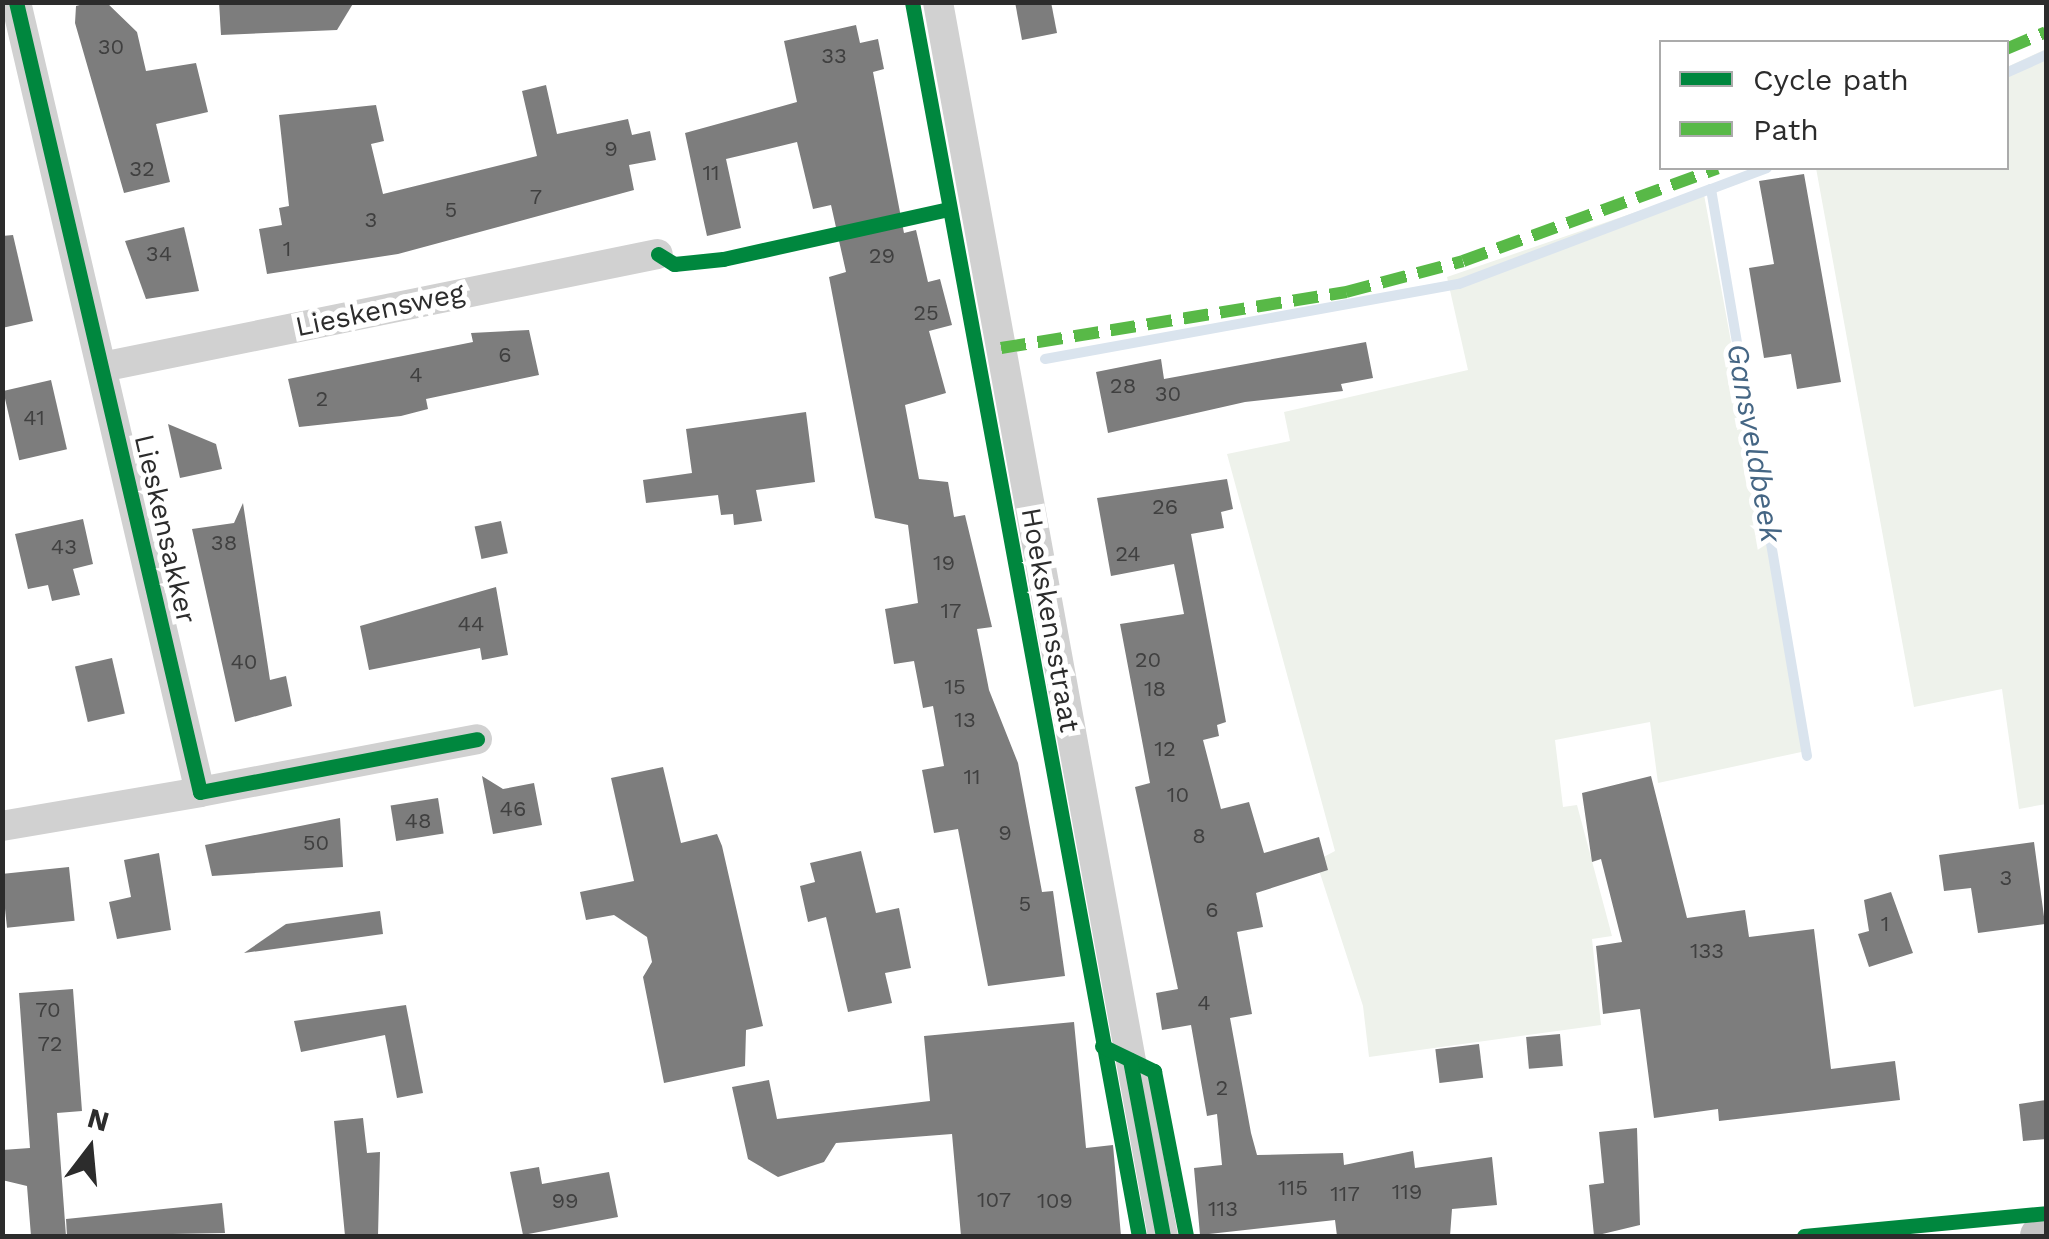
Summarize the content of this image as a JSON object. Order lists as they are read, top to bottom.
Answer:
{
  "streets": {
    "street": ["Lieskensweg", "Lieskensakker", "Hoekskensstraat"]
  },
  "crossings": [
    ["Lieskensweg", "Lieskensakker"]
  ],
  "water": ["Gansveldbeek"],
  "house_numbers": [
    "30",
    "33",
    "9",
    "32",
    "11",
    "7",
    "5",
    "3",
    "1",
    "34",
    "29",
    "25",
    "6",
    "4",
    "28",
    "30",
    "2",
    "41",
    "26",
    "38",
    "43",
    "24",
    "19",
    "17",
    "44",
    "20",
    "40",
    "15",
    "18",
    "13",
    "12",
    "11",
    "10",
    "46",
    "48",
    "9",
    "8",
    "50",
    "3",
    "5",
    "6",
    "1",
    "133",
    "4",
    "70",
    "72",
    "2",
    "115",
    "119",
    "117",
    "107",
    "99",
    "109",
    "113"
  ],
  "legend": ["Cycle path", "Path"],
  "north": "top"
}
